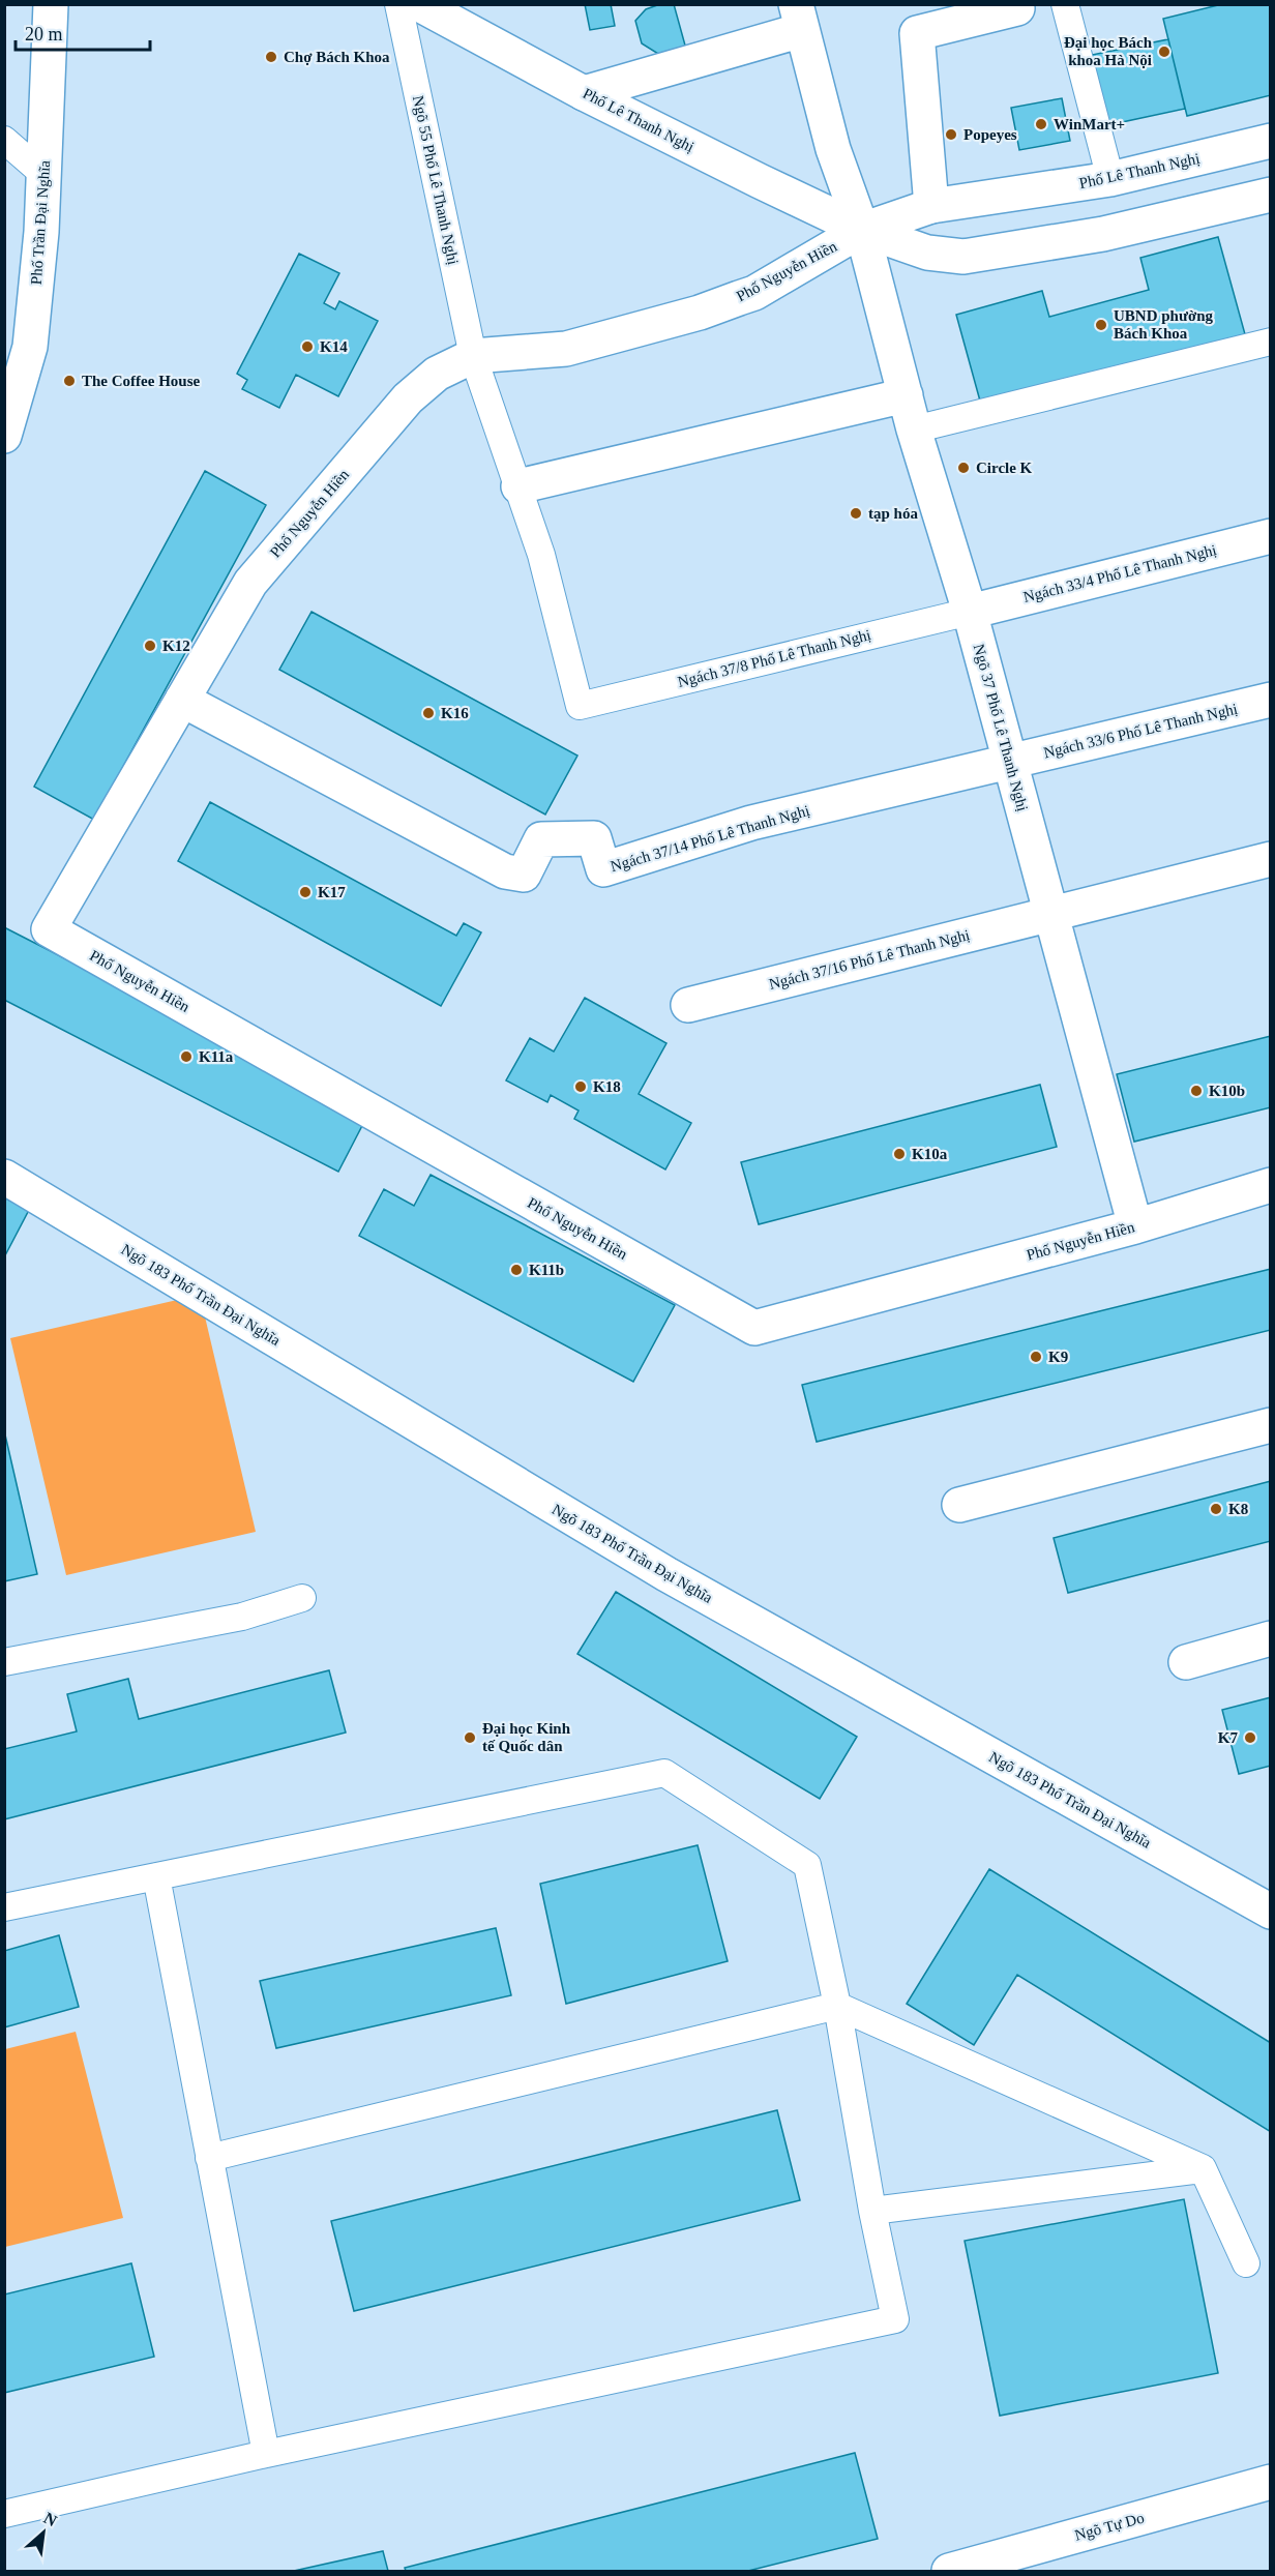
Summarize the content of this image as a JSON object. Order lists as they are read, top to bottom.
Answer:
{
  "streets": {
    "street": [
      "Phố Lê Thanh Nghị",
      "Phố Trần Đại Nghĩa",
      "Phố Nguyễn Hiền",
      "Ngách 33/4 Phố Lê Thanh Nghị",
      "Ngõ 37 Phố Lê Thanh Nghị",
      "Ngách 33/6 Phố Lê Thanh Nghị",
      "Ngách 37/14 Phố Lê Thanh Nghị",
      "Ngách 37/16 Phố Lê Thanh Nghị",
      "Ngõ 183 Phố Trần Đại Nghĩa",
      "Ngõ Tự Do"
    ],
    "lane": ["Ngõ 55 Phố Lê Thanh Nghị", "Ngách 37/8 Phố Lê Thanh Nghị"]
  },
  "crossings": [
    ["Phố Lê Thanh Nghị", "Phố Nguyễn Hiền"],
    ["Phố Lê Thanh Nghị", "Ngõ 37 Phố Lê Thanh Nghị"],
    ["Ngõ 55 Phố Lê Thanh Nghị", "Phố Nguyễn Hiền"],
    ["Ngõ 55 Phố Lê Thanh Nghị", "Ngách 37/8 Phố Lê Thanh Nghị"],
    ["Phố Nguyễn Hiền", "Ngõ 37 Phố Lê Thanh Nghị"],
    ["Phố Nguyễn Hiền", "Ngách 37/14 Phố Lê Thanh Nghị"],
    ["Ngách 33/4 Phố Lê Thanh Nghị", "Ngách 37/8 Phố Lê Thanh Nghị"],
    ["Ngách 33/4 Phố Lê Thanh Nghị", "Ngõ 37 Phố Lê Thanh Nghị"],
    ["Ngách 37/8 Phố Lê Thanh Nghị", "Ngõ 37 Phố Lê Thanh Nghị"],
    ["Ngõ 37 Phố Lê Thanh Nghị", "Ngách 33/6 Phố Lê Thanh Nghị"],
    ["Ngõ 37 Phố Lê Thanh Nghị", "Ngách 37/14 Phố Lê Thanh Nghị"],
    ["Ngõ 37 Phố Lê Thanh Nghị", "Ngách 37/16 Phố Lê Thanh Nghị"],
    ["Ngách 33/6 Phố Lê Thanh Nghị", "Ngách 37/14 Phố Lê Thanh Nghị"]
  ],
  "places": [
    "Đại học Bách khoa Hà Nội",
    "Chợ Bách Khoa",
    "WinMart+",
    "Popeyes",
    "UBND phường Bách Khoa",
    "K14",
    "The Coffee House",
    "Circle K",
    "tạp hóa",
    "K12",
    "K16",
    "K17",
    "K11a",
    "K18",
    "K10b",
    "K10a",
    "K11b",
    "K9",
    "K8",
    "Đại học Kinh tế Quốc dân",
    "K7"
  ],
  "scale_bar": "20 m",
  "north": "top right"
}
